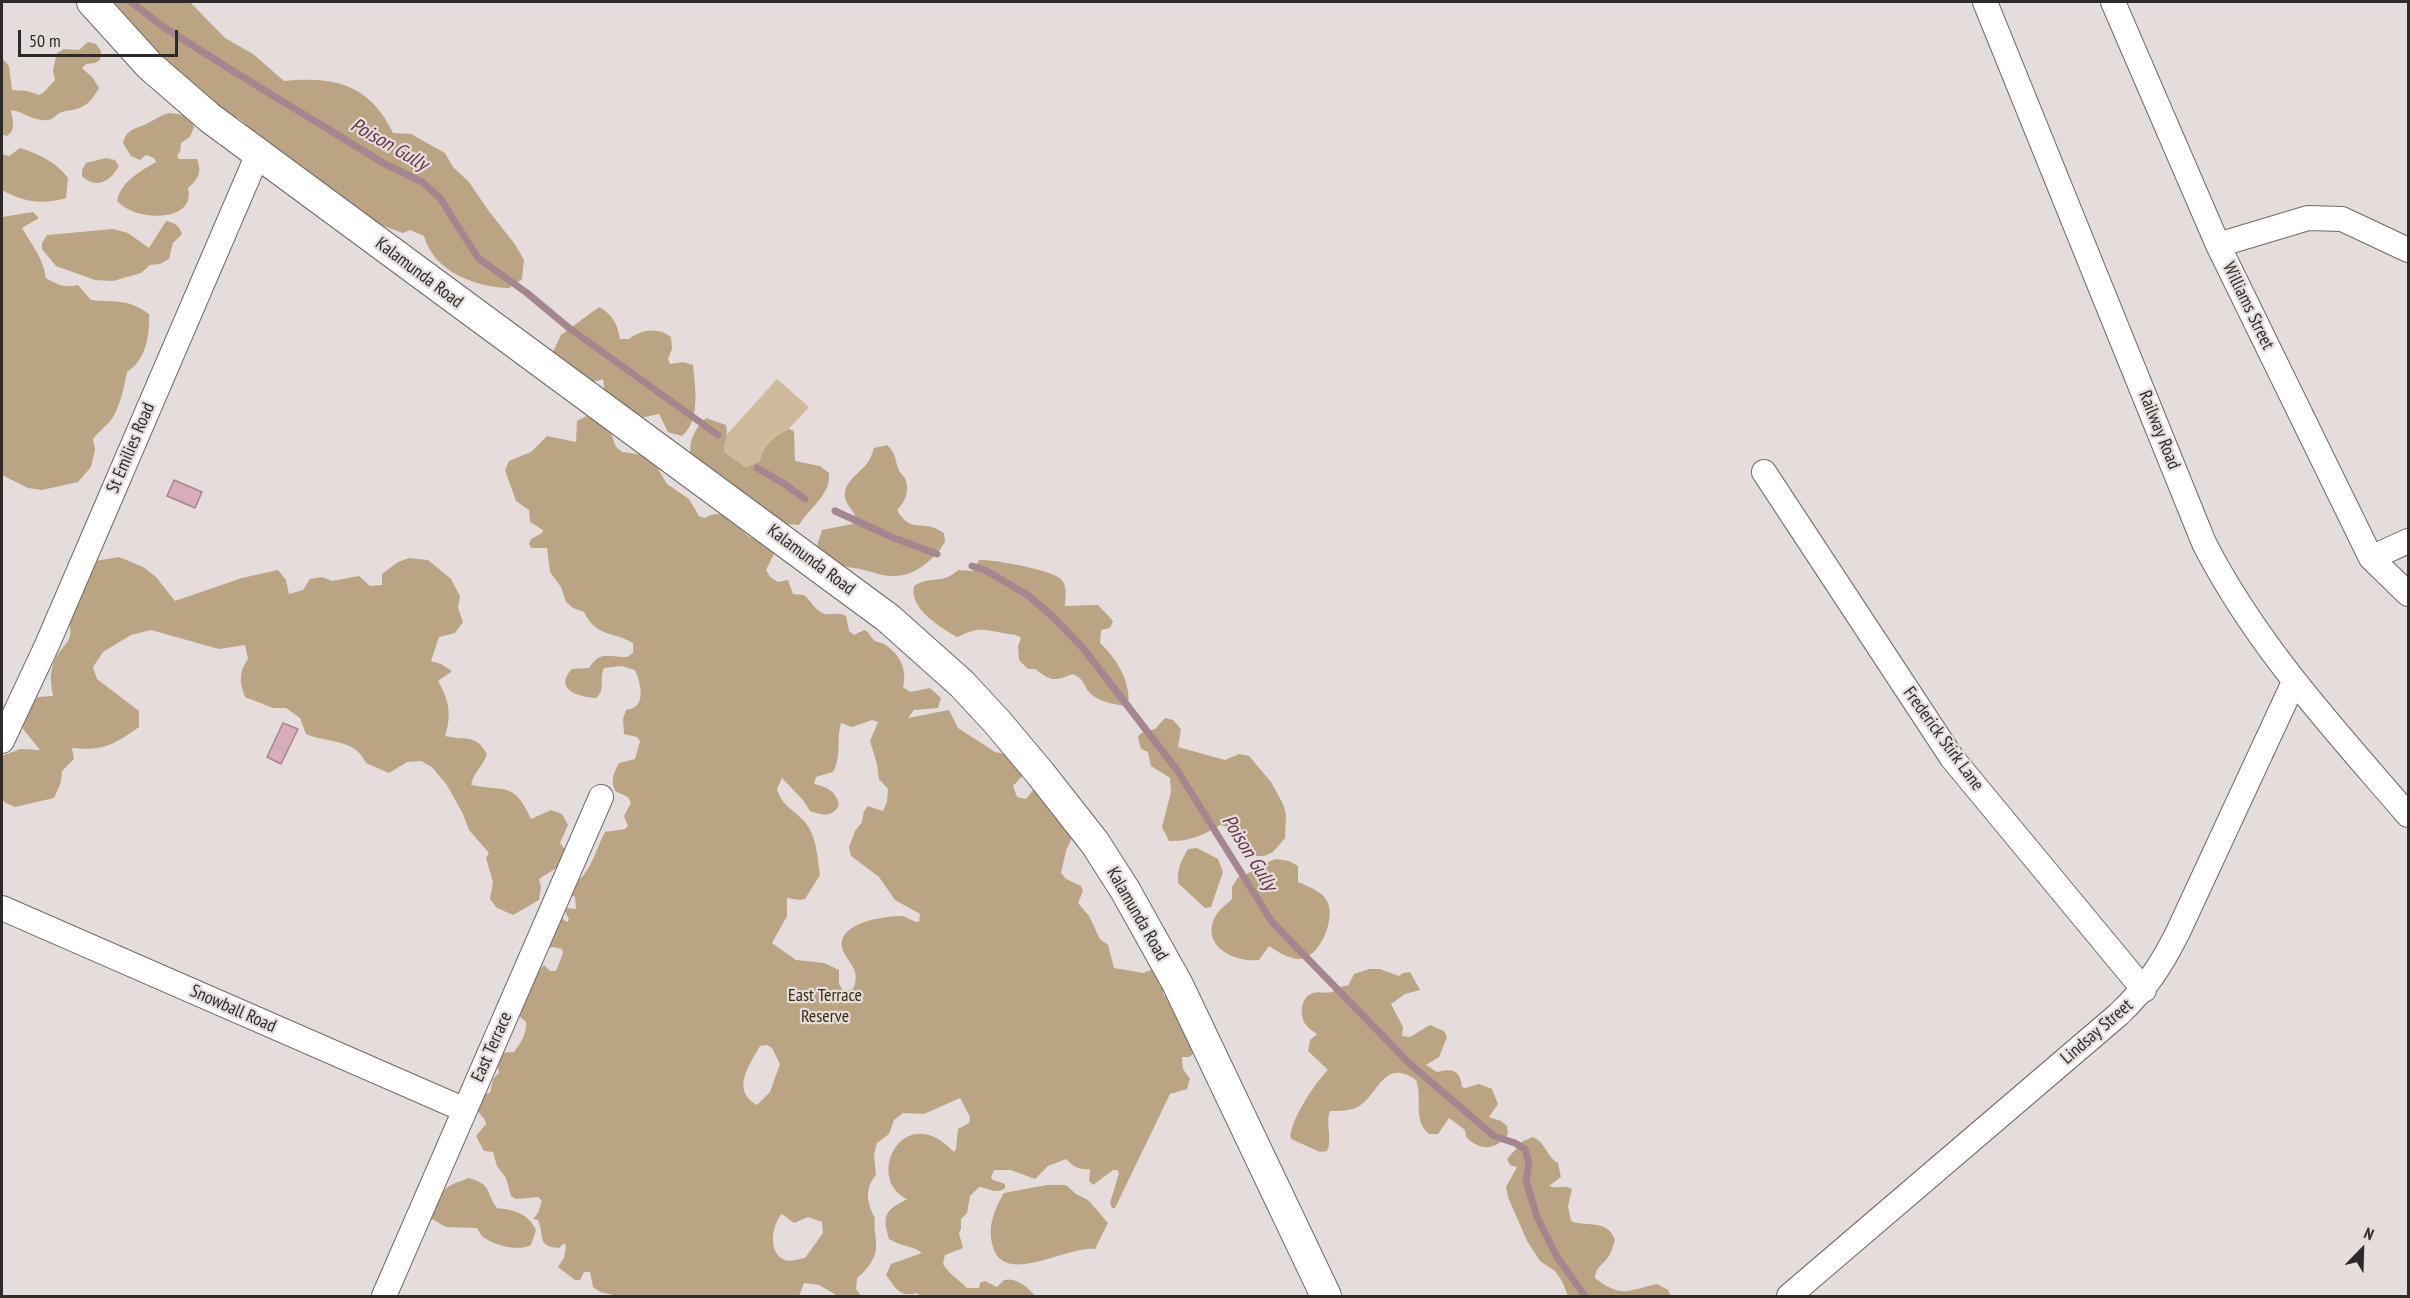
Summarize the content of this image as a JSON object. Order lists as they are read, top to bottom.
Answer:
{
  "streets": {
    "main road": ["Kalamunda Road"],
    "street": [
      "Williams Street",
      "Railway Road",
      "St Emilies Road",
      "Frederick Stirk Lane",
      "Snowball Road",
      "Lindsay Street",
      "East Terrace"
    ]
  },
  "crossings": [
    ["Kalamunda Road", "St Emilies Road"],
    ["Railway Road", "Lindsay Street"],
    ["Frederick Stirk Lane", "Lindsay Street"],
    ["Snowball Road", "East Terrace"]
  ],
  "water": ["Poison Gully"],
  "parks": ["East Terrace Reserve"],
  "scale_bar": "50 m",
  "north": "top right"
}
